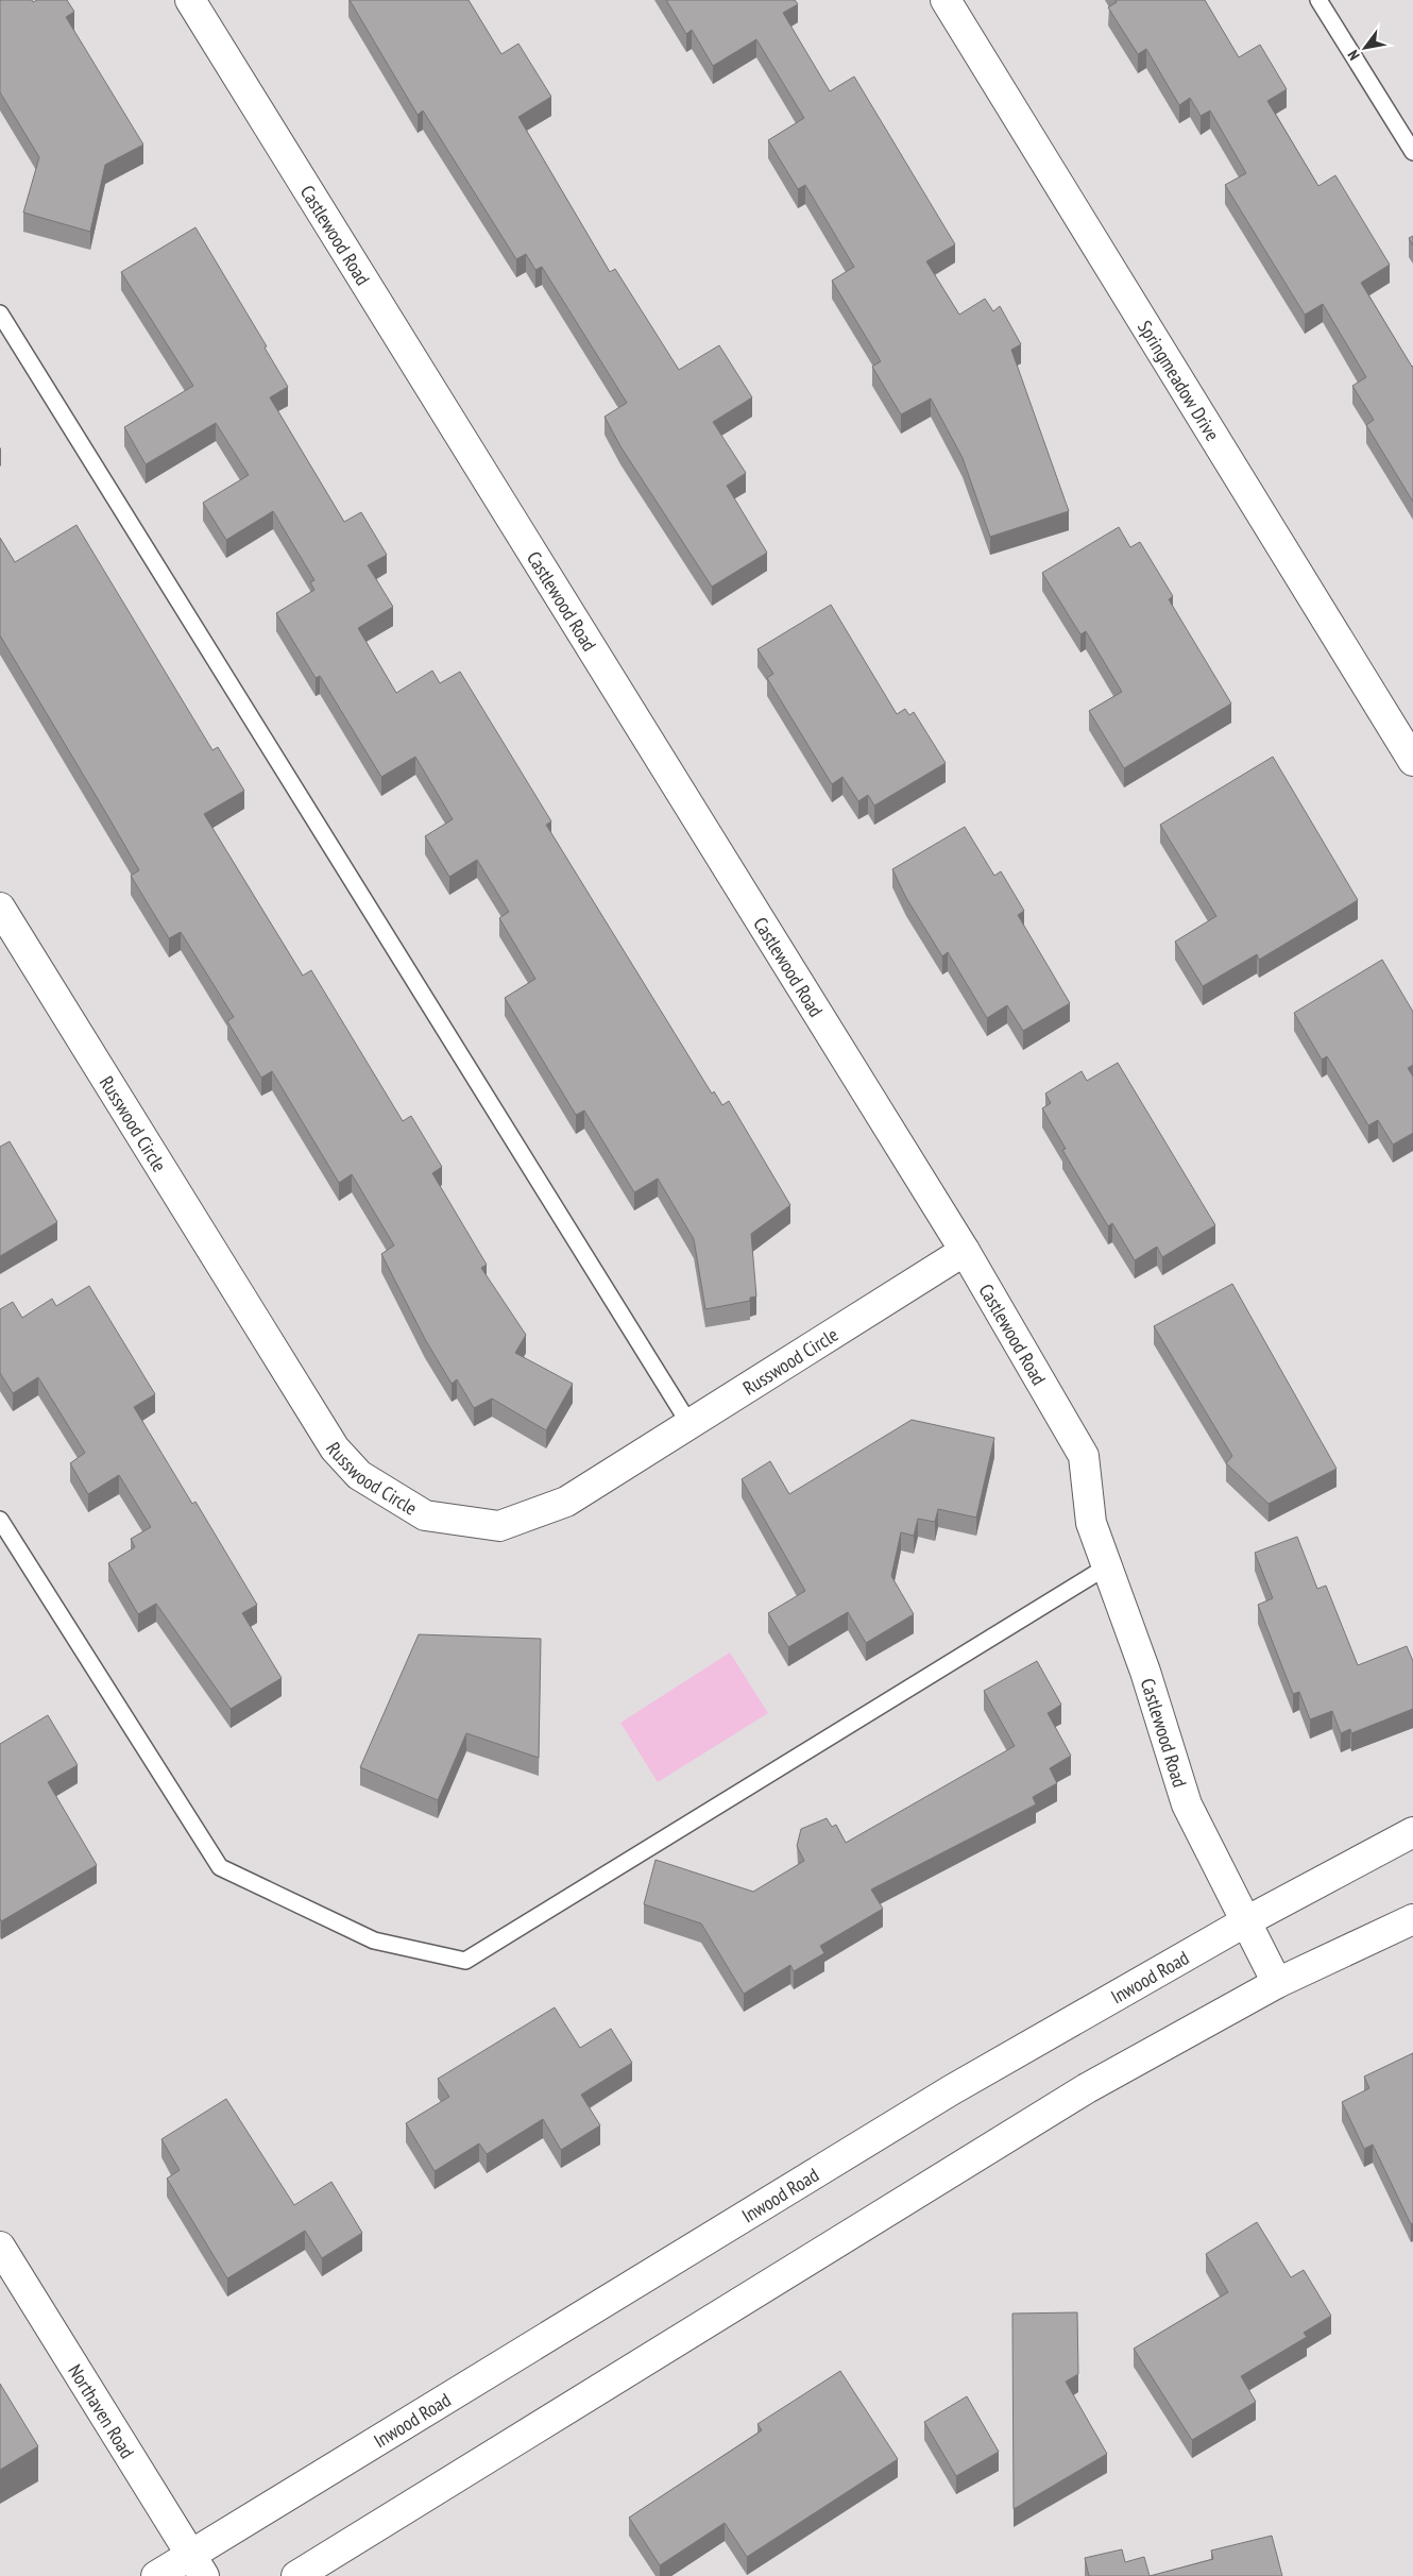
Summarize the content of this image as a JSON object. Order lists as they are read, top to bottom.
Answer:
{
  "streets": {
    "street": [
      "Castlewood Road",
      "Springmeadow Drive",
      "Russwood Circle",
      "Inwood Road",
      "Northaven Road"
    ]
  },
  "crossings": [
    ["Castlewood Road", "Russwood Circle"],
    ["Castlewood Road", "Inwood Road"],
    ["Inwood Road", "Northaven Road"]
  ],
  "north": "bottom left"
}
